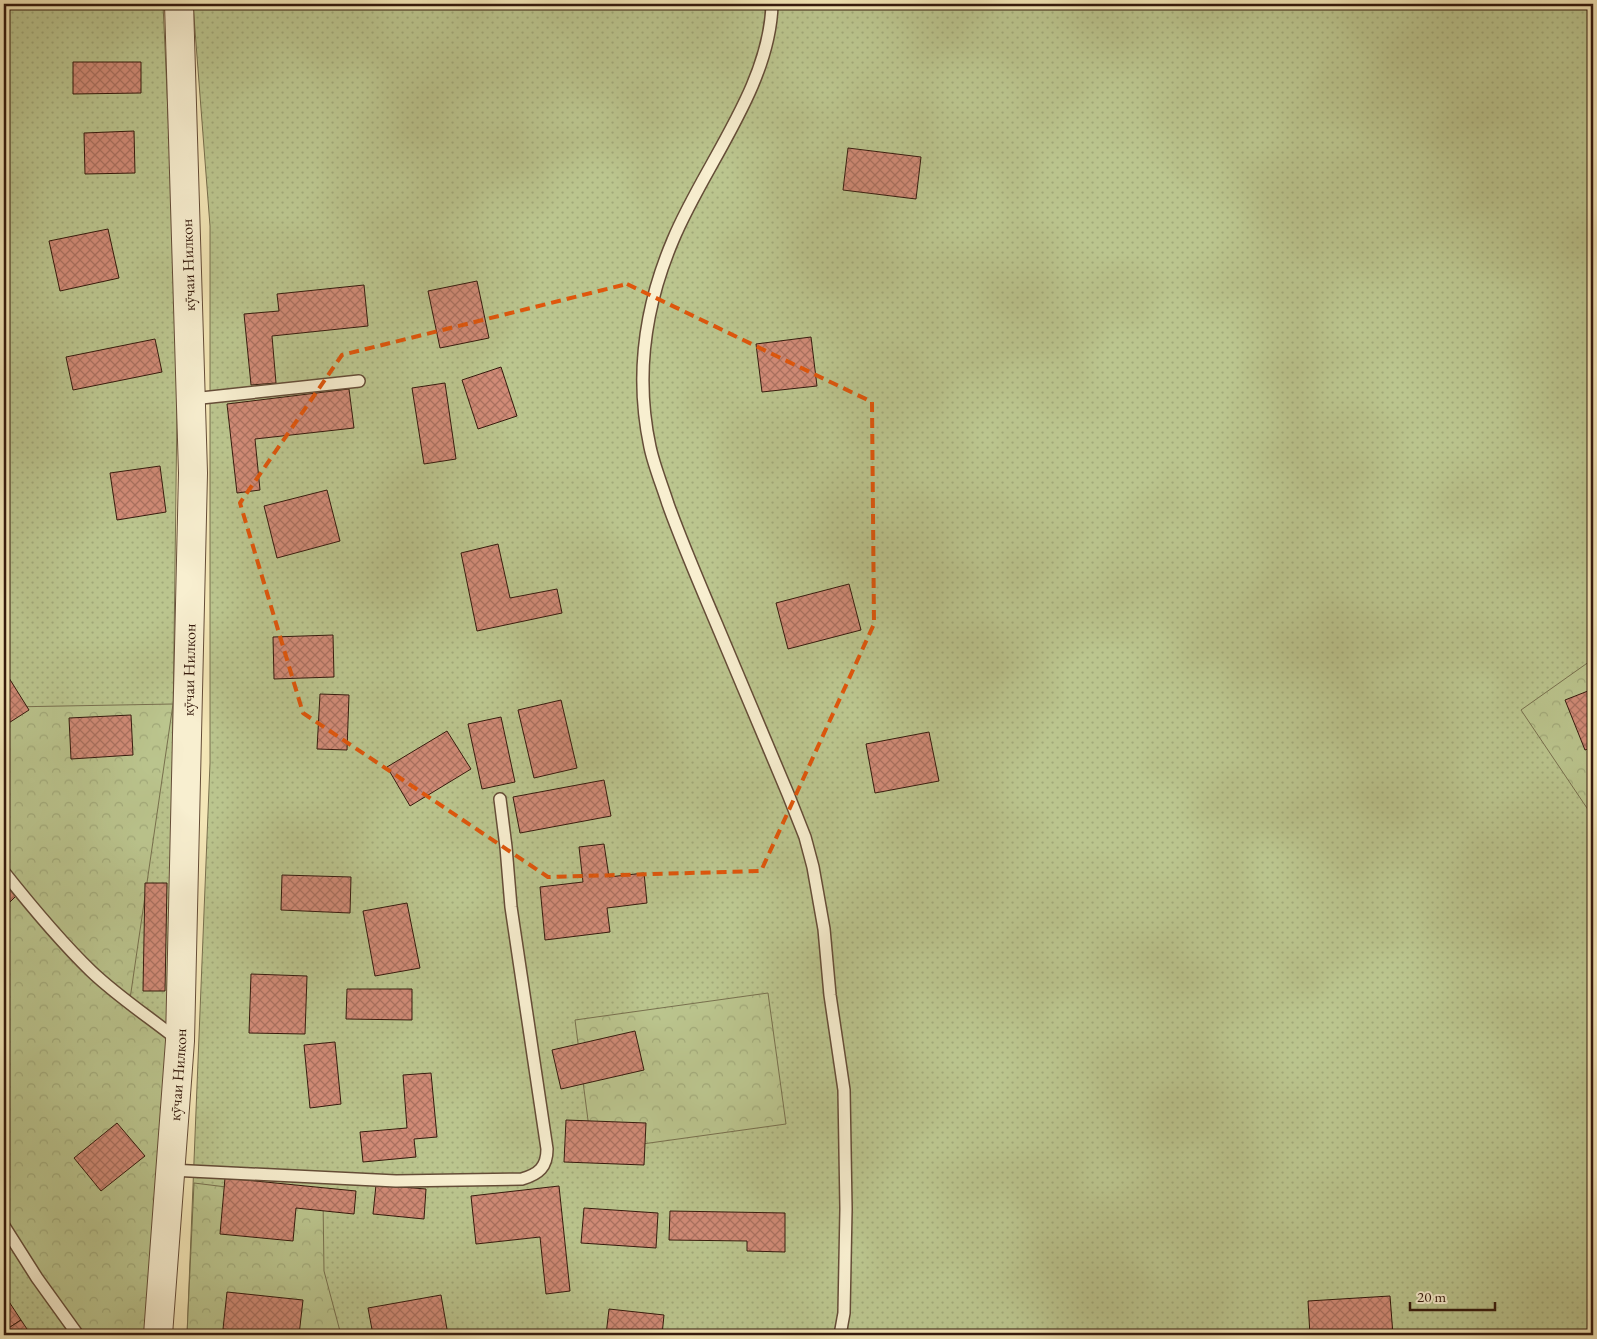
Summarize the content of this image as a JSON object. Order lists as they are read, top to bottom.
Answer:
{
  "streets": {
    "street": ["кӯчаи Нилкон"]
  },
  "scale_bar": "20 m"
}
